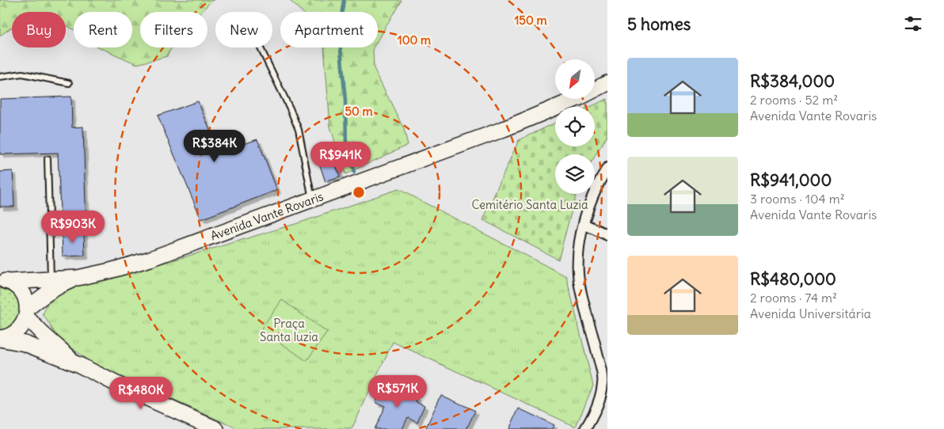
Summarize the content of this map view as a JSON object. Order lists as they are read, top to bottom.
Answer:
{
  "streets": {
    "main road": ["Avenida Vante Rovaris"]
  },
  "parks": ["Cemitério Santa Luzia", "Praça Santa luzia"],
  "north": "bottom left",
  "page": {
    "heading": "5 homes",
    "chip": [
      "Buy",
      "Rent",
      "Filters",
      "New",
      "Apartment"
    ],
    "list": [
      {
        "name": "R$384,000",
        "note": "2 rooms · 52 m² · Avenida Vante Rovaris"
      },
      {
        "name": "R$941,000",
        "note": "3 rooms · 104 m² · Avenida Vante Rovaris"
      },
      {
        "name": "R$480,000",
        "note": "2 rooms · 74 m² · Avenida Universitária"
      }
    ],
    "price": [
      "R$384K",
      "R$941K",
      "R$903K",
      "R$571K",
      "R$480K"
    ]
  },
  "rings": ["150 m", "100 m", "50 m"]
}
